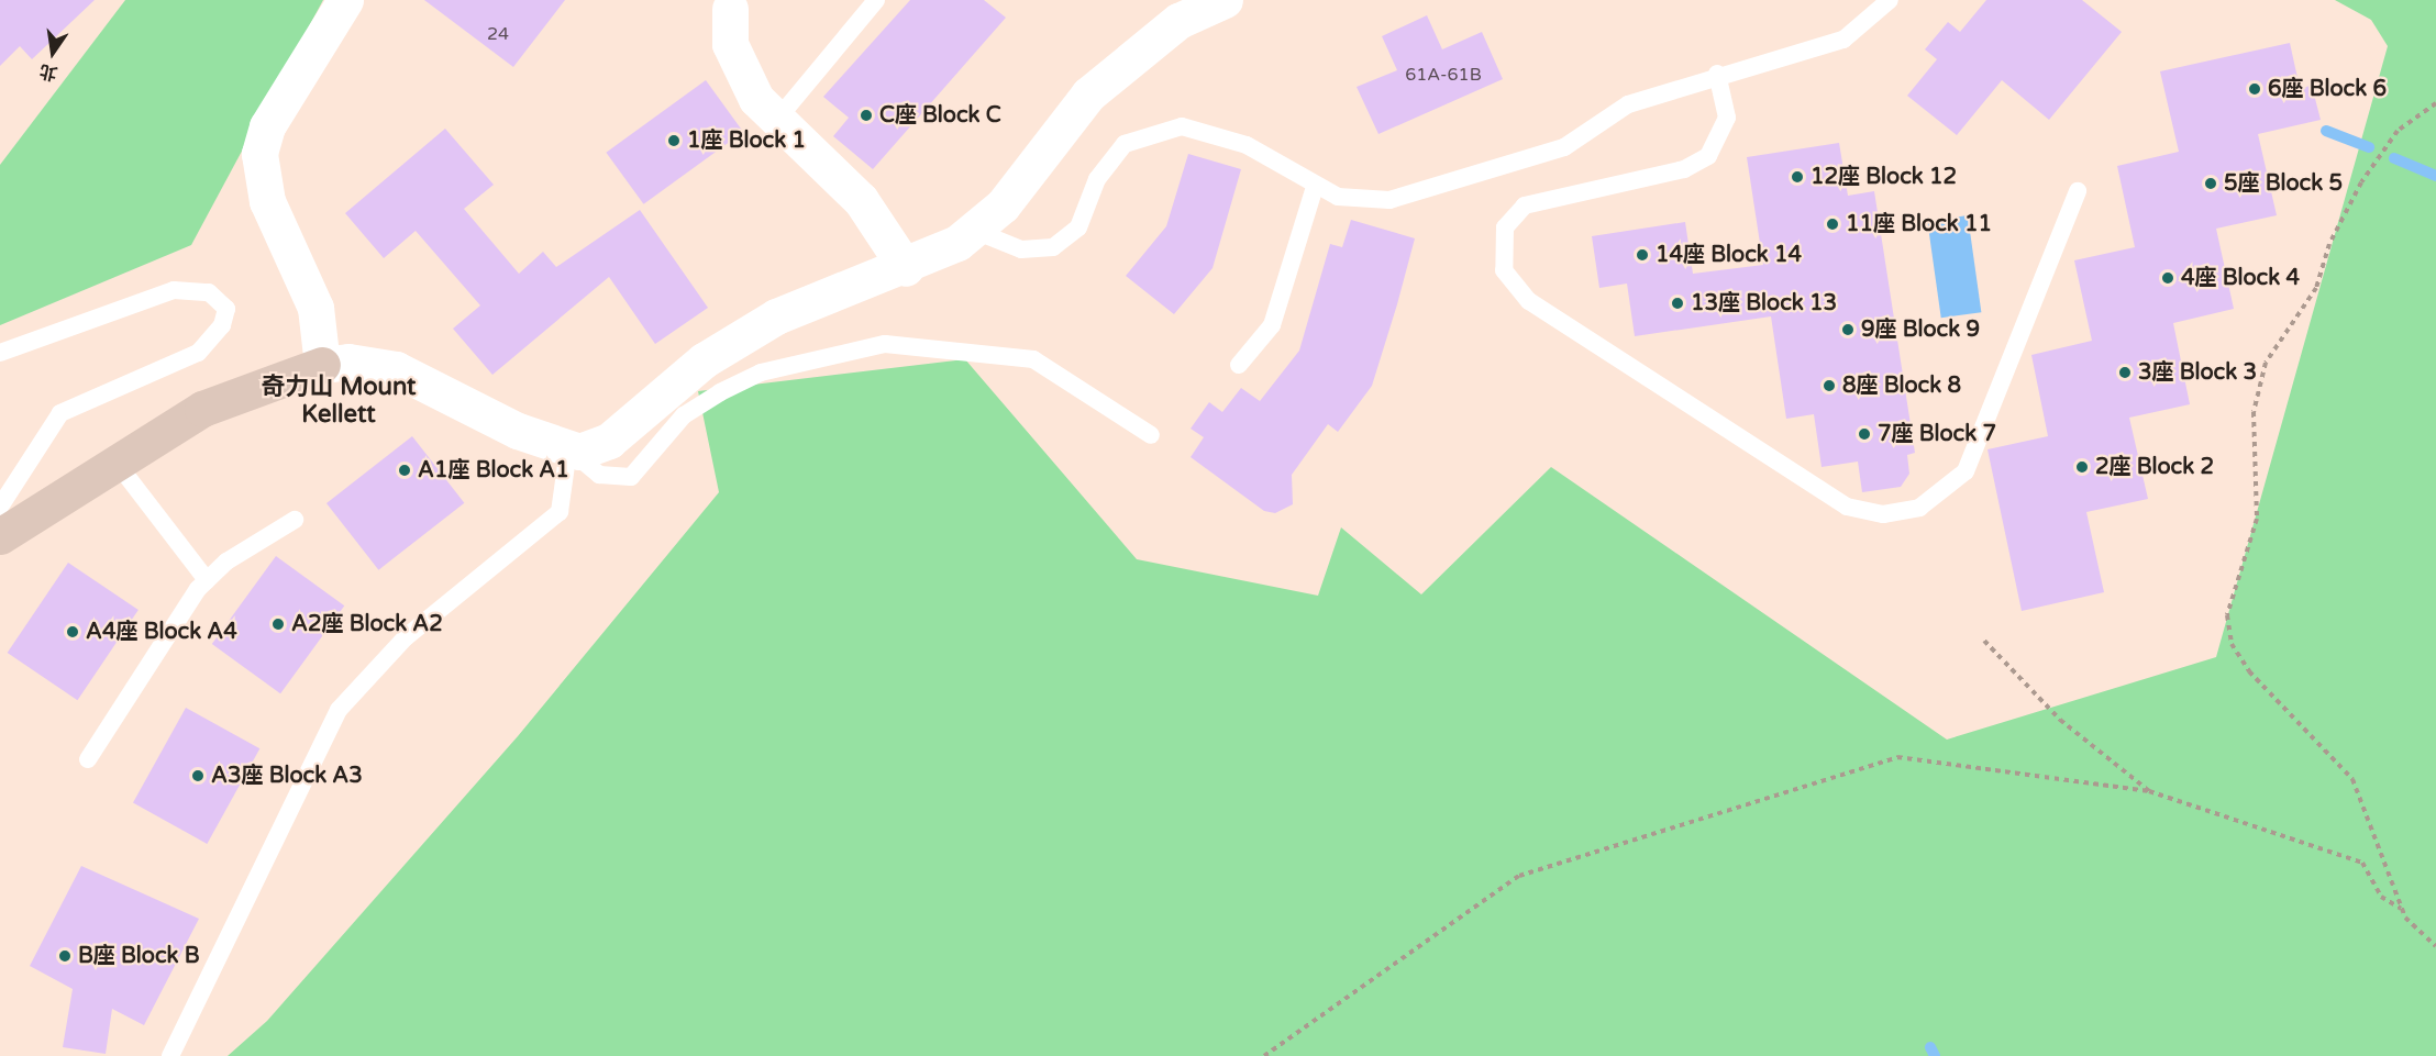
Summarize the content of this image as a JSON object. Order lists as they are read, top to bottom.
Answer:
{
  "districts": ["奇力山 Mount Kellett"],
  "places": [
    "6座 Block 6",
    "C座 Block C",
    "1座 Block 1",
    "12座 Block 12",
    "5座 Block 5",
    "11座 Block 11",
    "14座 Block 14",
    "4座 Block 4",
    "13座 Block 13",
    "9座 Block 9",
    "3座 Block 3",
    "8座 Block 8",
    "7座 Block 7",
    "2座 Block 2",
    "A1座 Block A1",
    "A2座 Block A2",
    "A4座 Block A4",
    "A3座 Block A3",
    "B座 Block B"
  ],
  "house_numbers": ["24", "61A-61B"],
  "north": "bottom"
}
